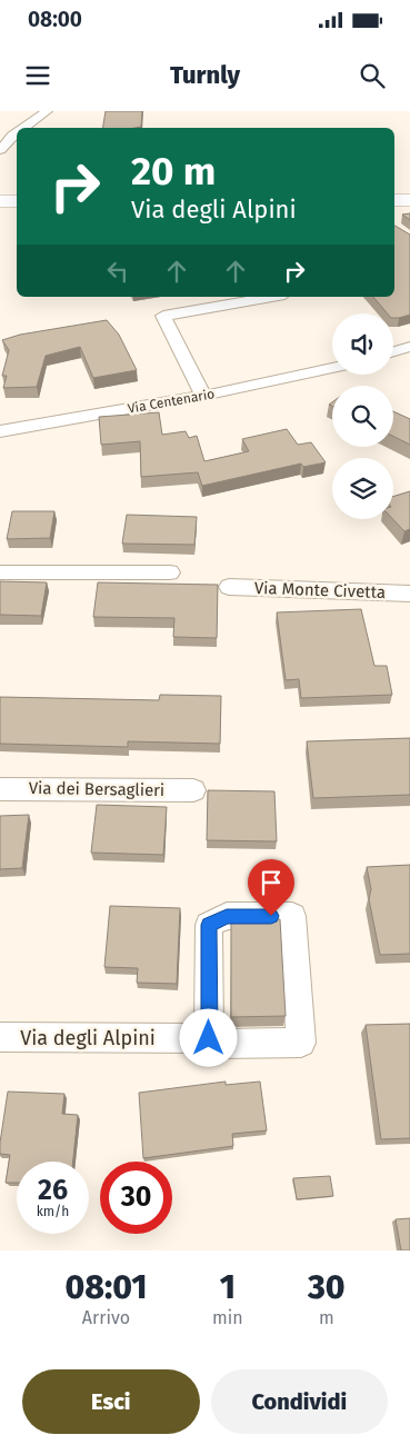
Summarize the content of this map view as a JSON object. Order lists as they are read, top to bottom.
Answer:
{
  "streets": {
    "street": [
      "Via Centenario",
      "Via Monte Civetta",
      "Via dei Bersaglieri",
      "Via degli Alpini"
    ]
  },
  "page": {
    "status": "08:00",
    "header": "Turnly",
    "turn": ["20 m", "Via degli Alpini"],
    "speed": "26 km/h",
    "limit": "30",
    "eta": [
      "08:01",
      "Arrivo",
      "1",
      "min",
      "30",
      "m"
    ],
    "buttons": ["Esci", "Condividi"]
  }
}
